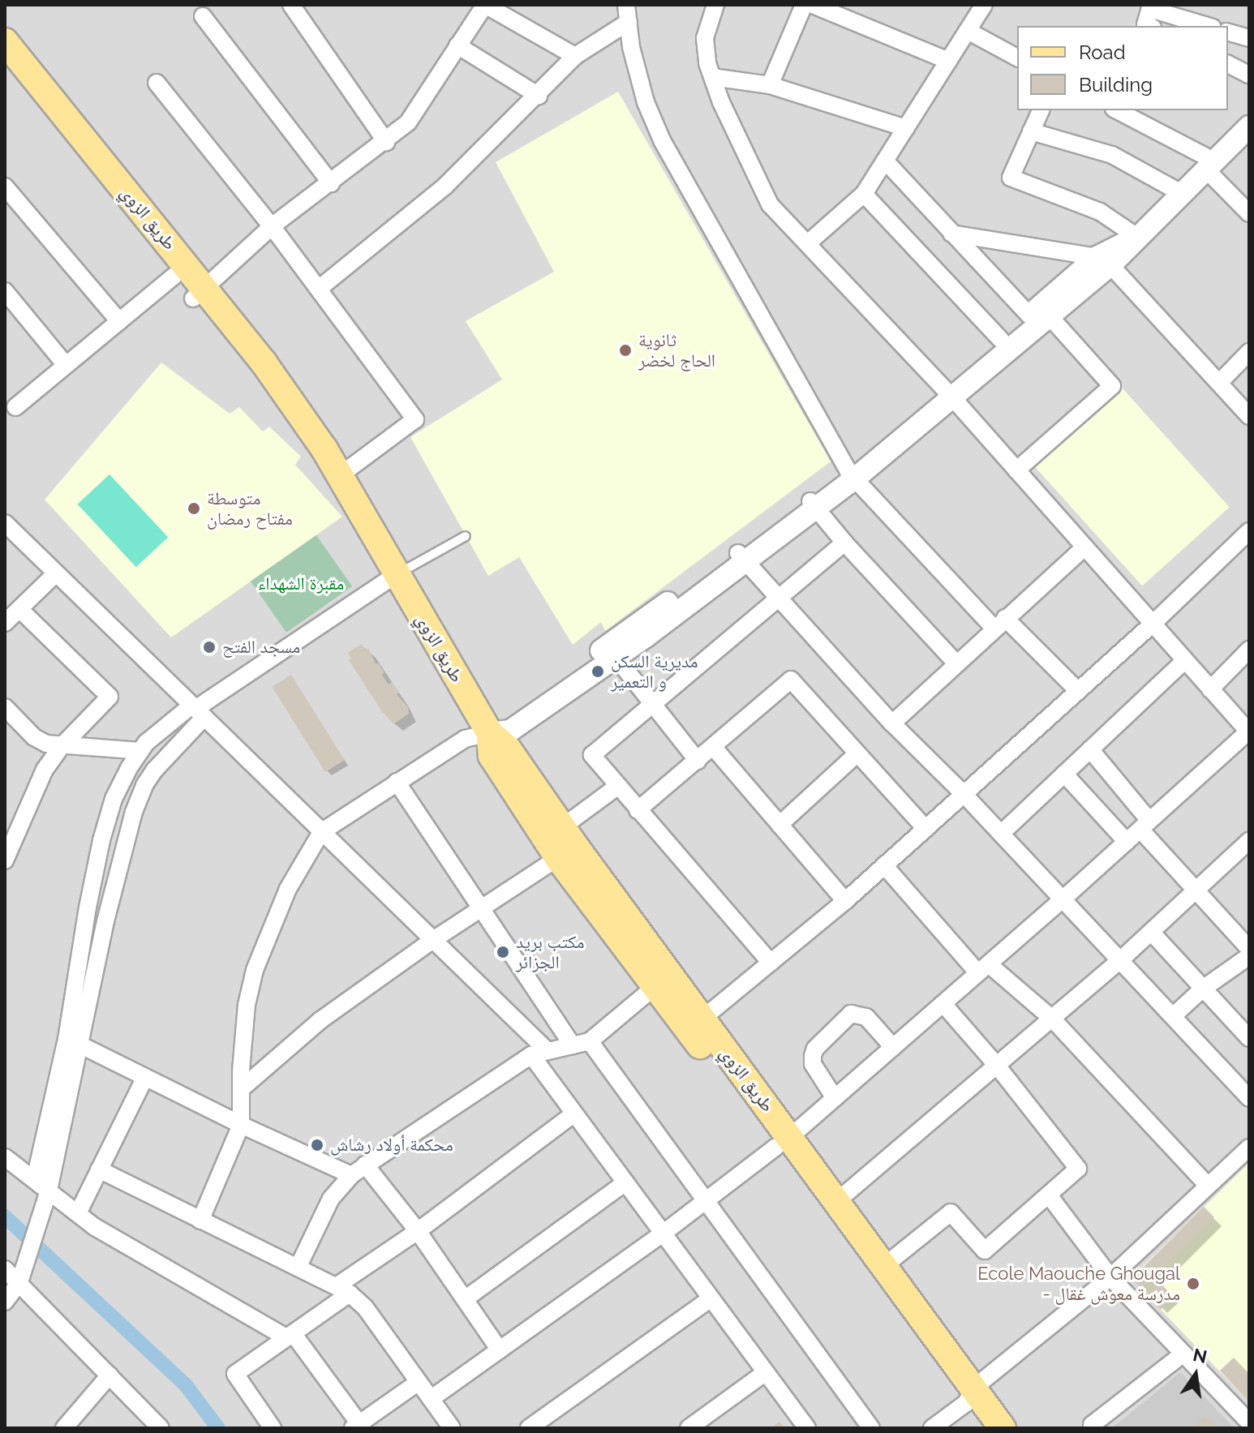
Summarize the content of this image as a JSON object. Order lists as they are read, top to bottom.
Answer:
{
  "streets": {
    "main road": ["طريق الزوي"]
  },
  "parks": ["مقبرة الشهداء"],
  "places": [
    "ثانوية الحاج لخضر",
    "متوسطة مفتاح رمضان",
    "مسجد الفتح",
    "مديرية السكن و التعمير",
    "مكتب بريد الجزائر",
    "محكمة أولاد رشاش",
    "Ecole Maouche Ghougal - مدرسة معوش غقال"
  ],
  "legend": ["Road", "Building"],
  "north": "top"
}
